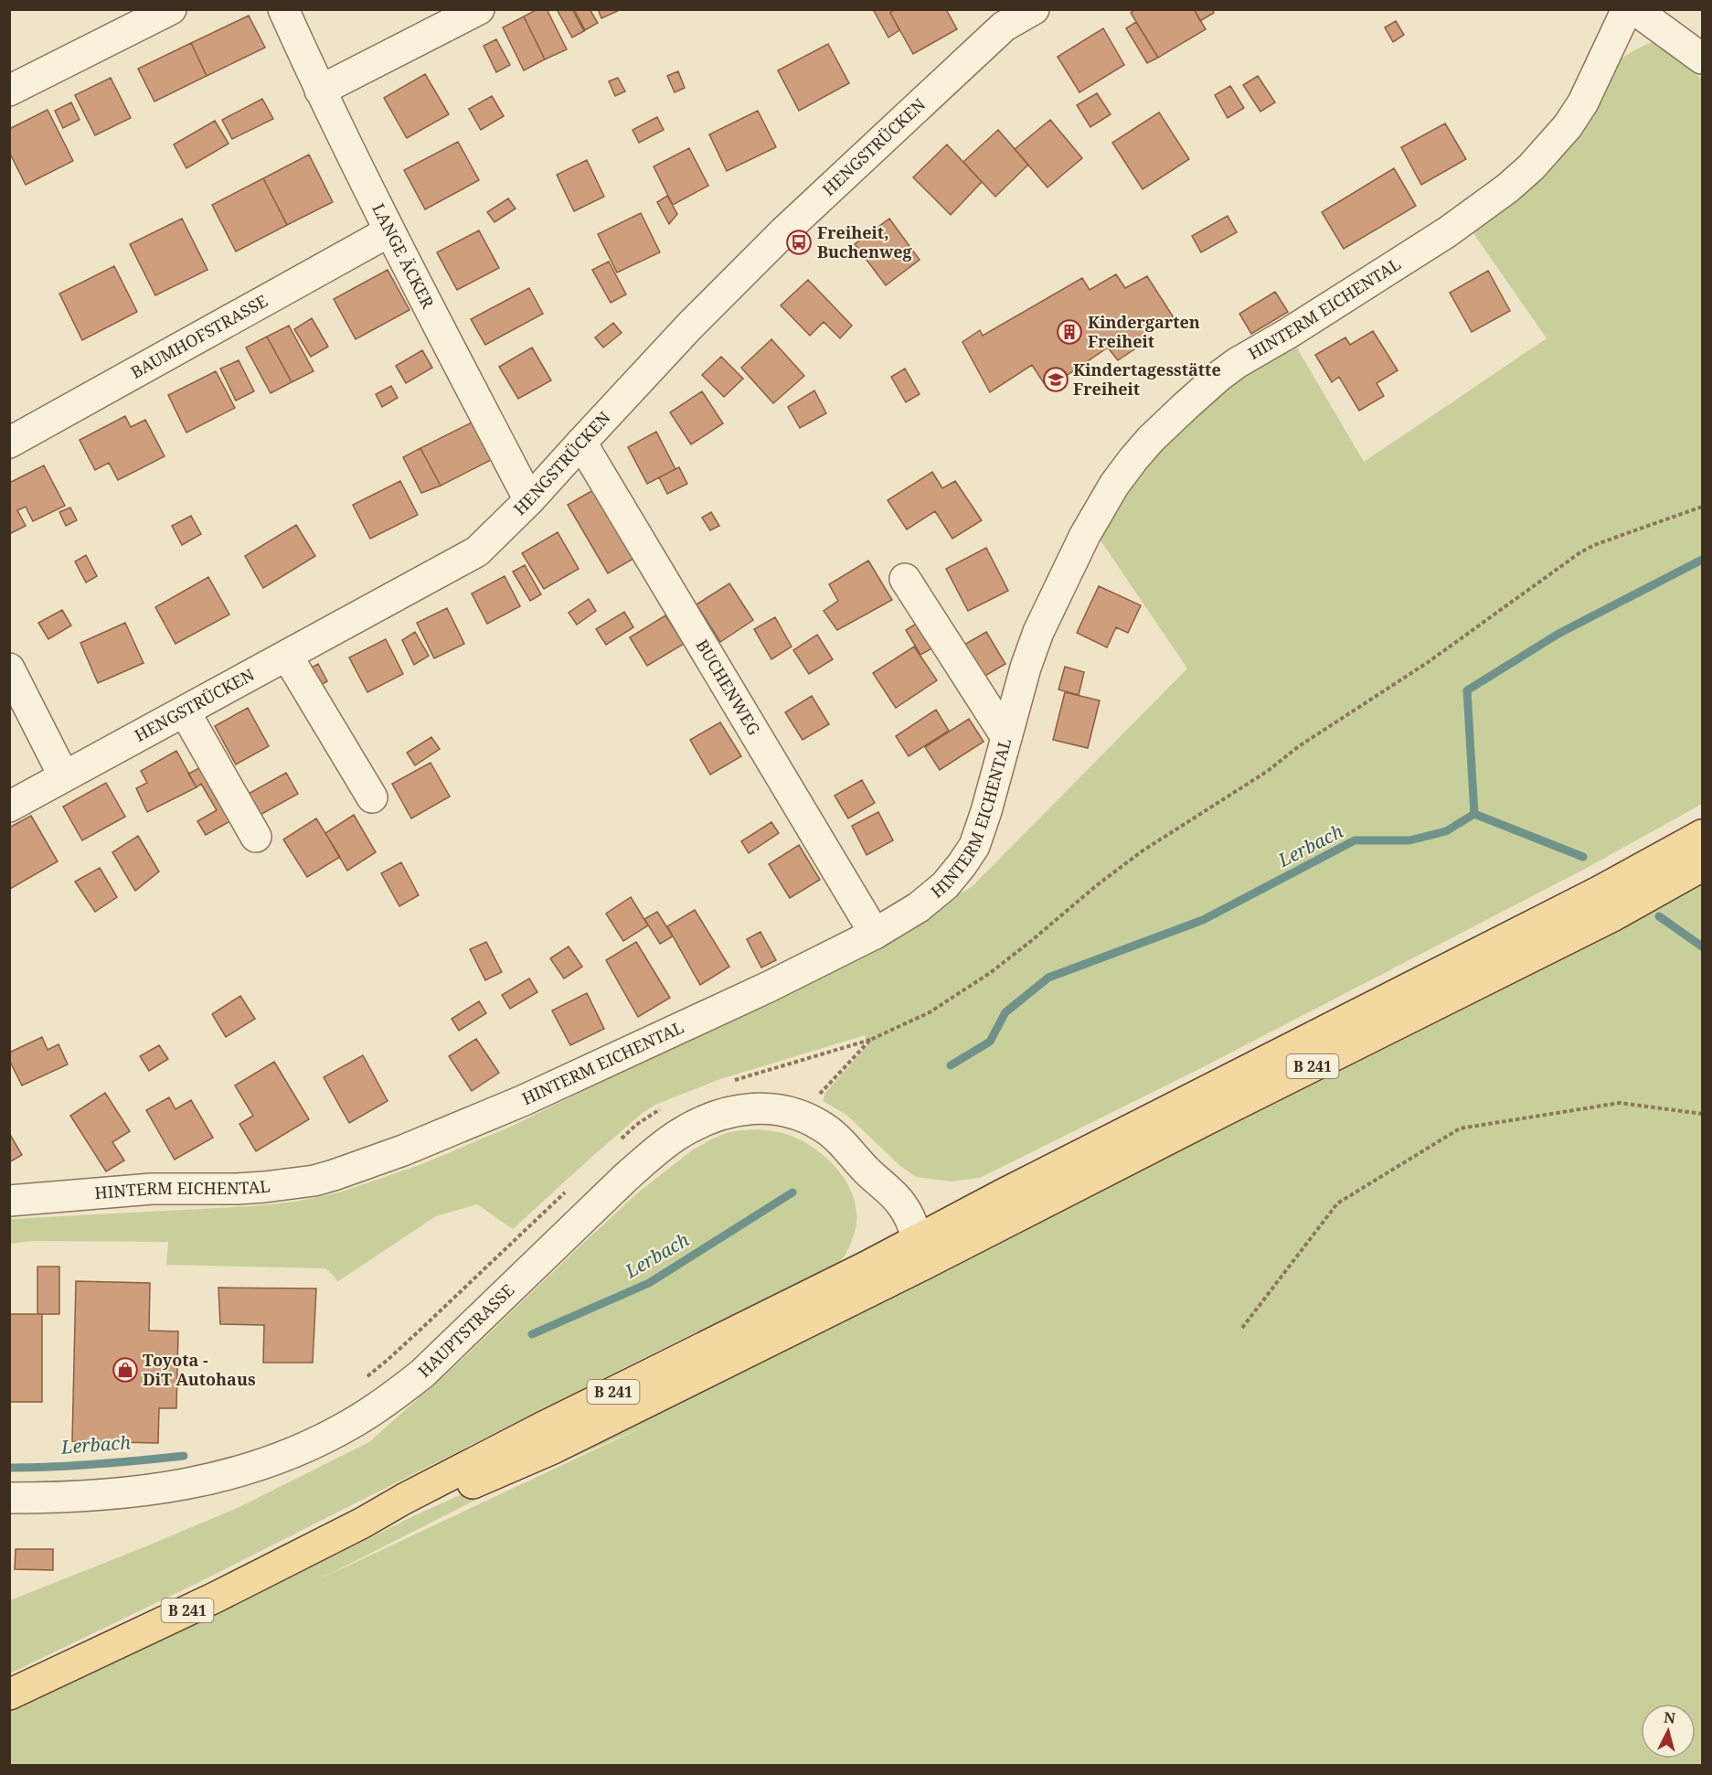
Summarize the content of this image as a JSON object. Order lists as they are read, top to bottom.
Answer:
{
  "streets": {
    "main road": ["B 241"],
    "street": [
      "HENGSTRÜCKEN",
      "LANGE ÄCKER",
      "HINTERM EICHENTAL",
      "BAUMHOFSTRASSE",
      "BUCHENWEG",
      "HAUPTSTRASSE"
    ]
  },
  "crossings": [
    ["HENGSTRÜCKEN", "LANGE ÄCKER"],
    ["HENGSTRÜCKEN", "BUCHENWEG"],
    ["LANGE ÄCKER", "BAUMHOFSTRASSE"],
    ["HINTERM EICHENTAL", "BUCHENWEG"],
    ["B 241", "HAUPTSTRASSE"]
  ],
  "water": ["Lerbach"],
  "places": {
    "bus stop": ["Freiheit, Buchenweg"],
    "building": ["Kindergarten Freiheit"],
    "school or university": ["Kindertagesstätte Freiheit"],
    "shop": ["Toyota - DiT Autohaus"]
  },
  "north": "top"
}
